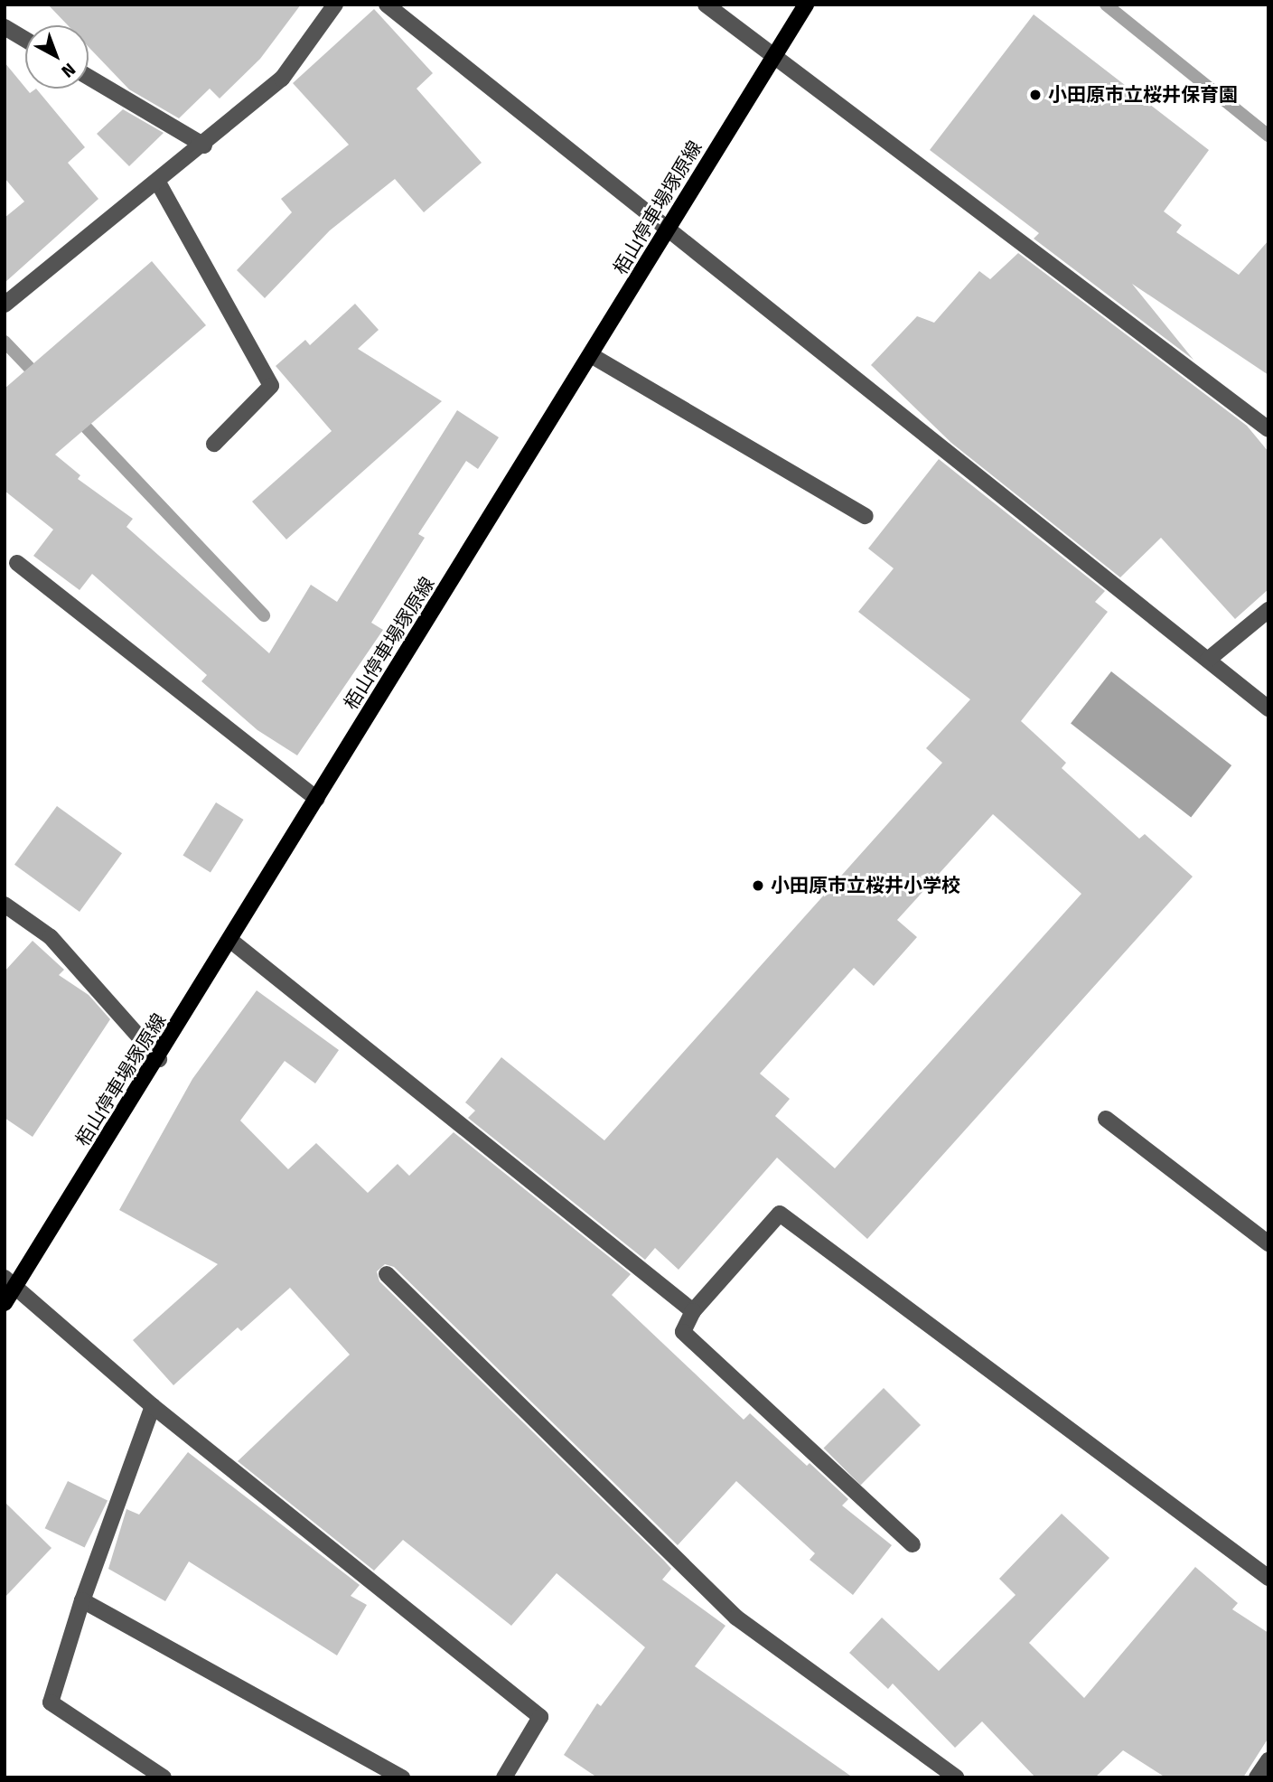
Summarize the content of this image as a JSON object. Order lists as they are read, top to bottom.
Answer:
{
  "streets": {
    "main road": ["栢山停車場塚原線"]
  },
  "places": ["小田原市立桜井保育園", "小田原市立桜井小学校"],
  "north": "bottom right"
}
